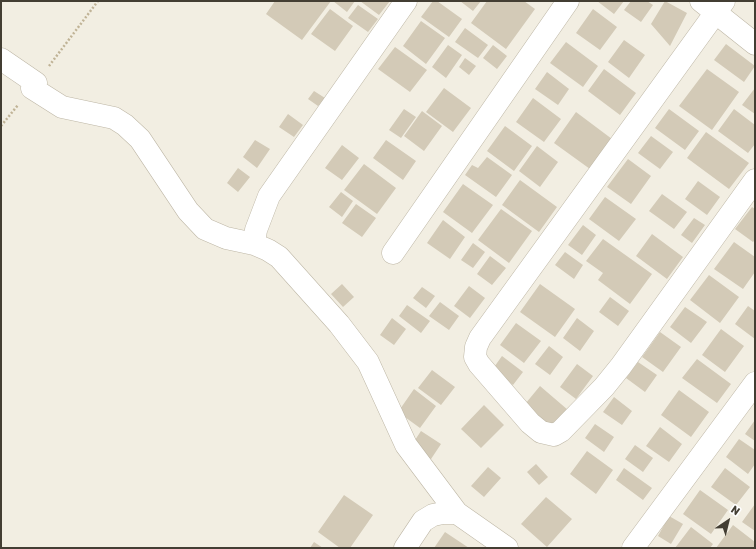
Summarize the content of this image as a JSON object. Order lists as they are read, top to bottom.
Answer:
{
  "north": "top right"
}
